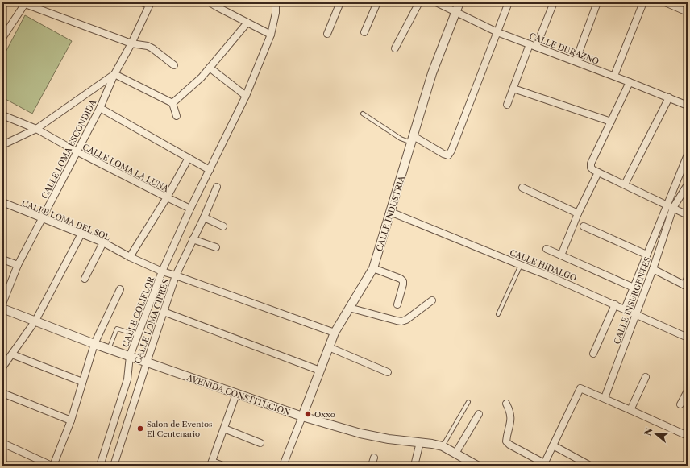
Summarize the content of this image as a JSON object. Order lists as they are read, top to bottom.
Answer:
{
  "streets": {
    "street": [
      "CALLE DURAZNO",
      "CALLE LOMA ESCONDIDA",
      "CALLE LOMA LA LUNA",
      "CALLE INDUSTRIA",
      "CALLE LOMA DEL SOL",
      "CALLE HIDALGO",
      "CALLE INSURGENTES",
      "CALLE COLIFLOR",
      "CALLE LOMA CIPRÉS",
      "AVENIDA CONSTITUCION"
    ]
  },
  "crossings": [
    ["CALLE DURAZNO", "CALLE INDUSTRIA"],
    ["CALLE LOMA ESCONDIDA", "CALLE LOMA LA LUNA"],
    ["CALLE LOMA ESCONDIDA", "CALLE LOMA DEL SOL"],
    ["CALLE LOMA LA LUNA", "CALLE COLIFLOR"],
    ["CALLE INDUSTRIA", "CALLE LOMA DEL SOL"],
    ["CALLE INDUSTRIA", "CALLE HIDALGO"],
    ["CALLE INDUSTRIA", "AVENIDA CONSTITUCION"],
    ["CALLE LOMA DEL SOL", "CALLE COLIFLOR"],
    ["CALLE LOMA DEL SOL", "CALLE LOMA CIPRÉS"],
    ["CALLE HIDALGO", "CALLE INSURGENTES"],
    ["CALLE COLIFLOR", "AVENIDA CONSTITUCION"],
    ["CALLE LOMA CIPRÉS", "AVENIDA CONSTITUCION"]
  ],
  "places": ["Oxxo", "Salon de Eventos El Centenario"],
  "north": "left"
}
